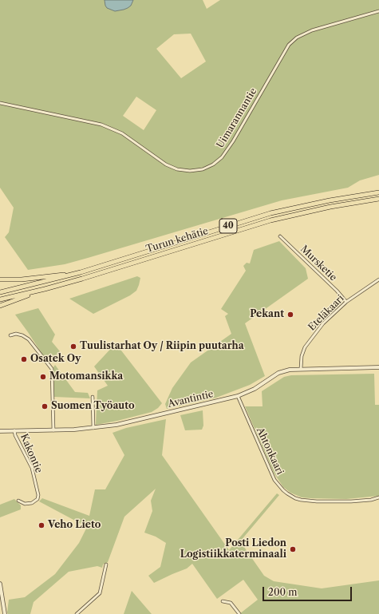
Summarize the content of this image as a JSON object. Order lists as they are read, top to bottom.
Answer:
{
  "streets": {
    "highway": ["40", "Turun kehätie"],
    "street": [
      "Uimarannantie",
      "Mursketie",
      "Eteläkaari",
      "Avantintie",
      "Ahtonkaari",
      "Kakontie"
    ]
  },
  "crossings": [
    ["Mursketie", "Eteläkaari"],
    ["Eteläkaari", "Avantintie"],
    ["Avantintie", "Ahtonkaari"],
    ["Avantintie", "Kakontie"]
  ],
  "places": [
    "Pekant",
    "Tuulistarhat Oy / Riipin puutarha",
    "Osatek Oy",
    "Motomansikka",
    "Suomen Työauto",
    "Veho Lieto",
    "Posti Liedon Logistiikkaterminaali"
  ],
  "scale_bar": "200 m"
}
